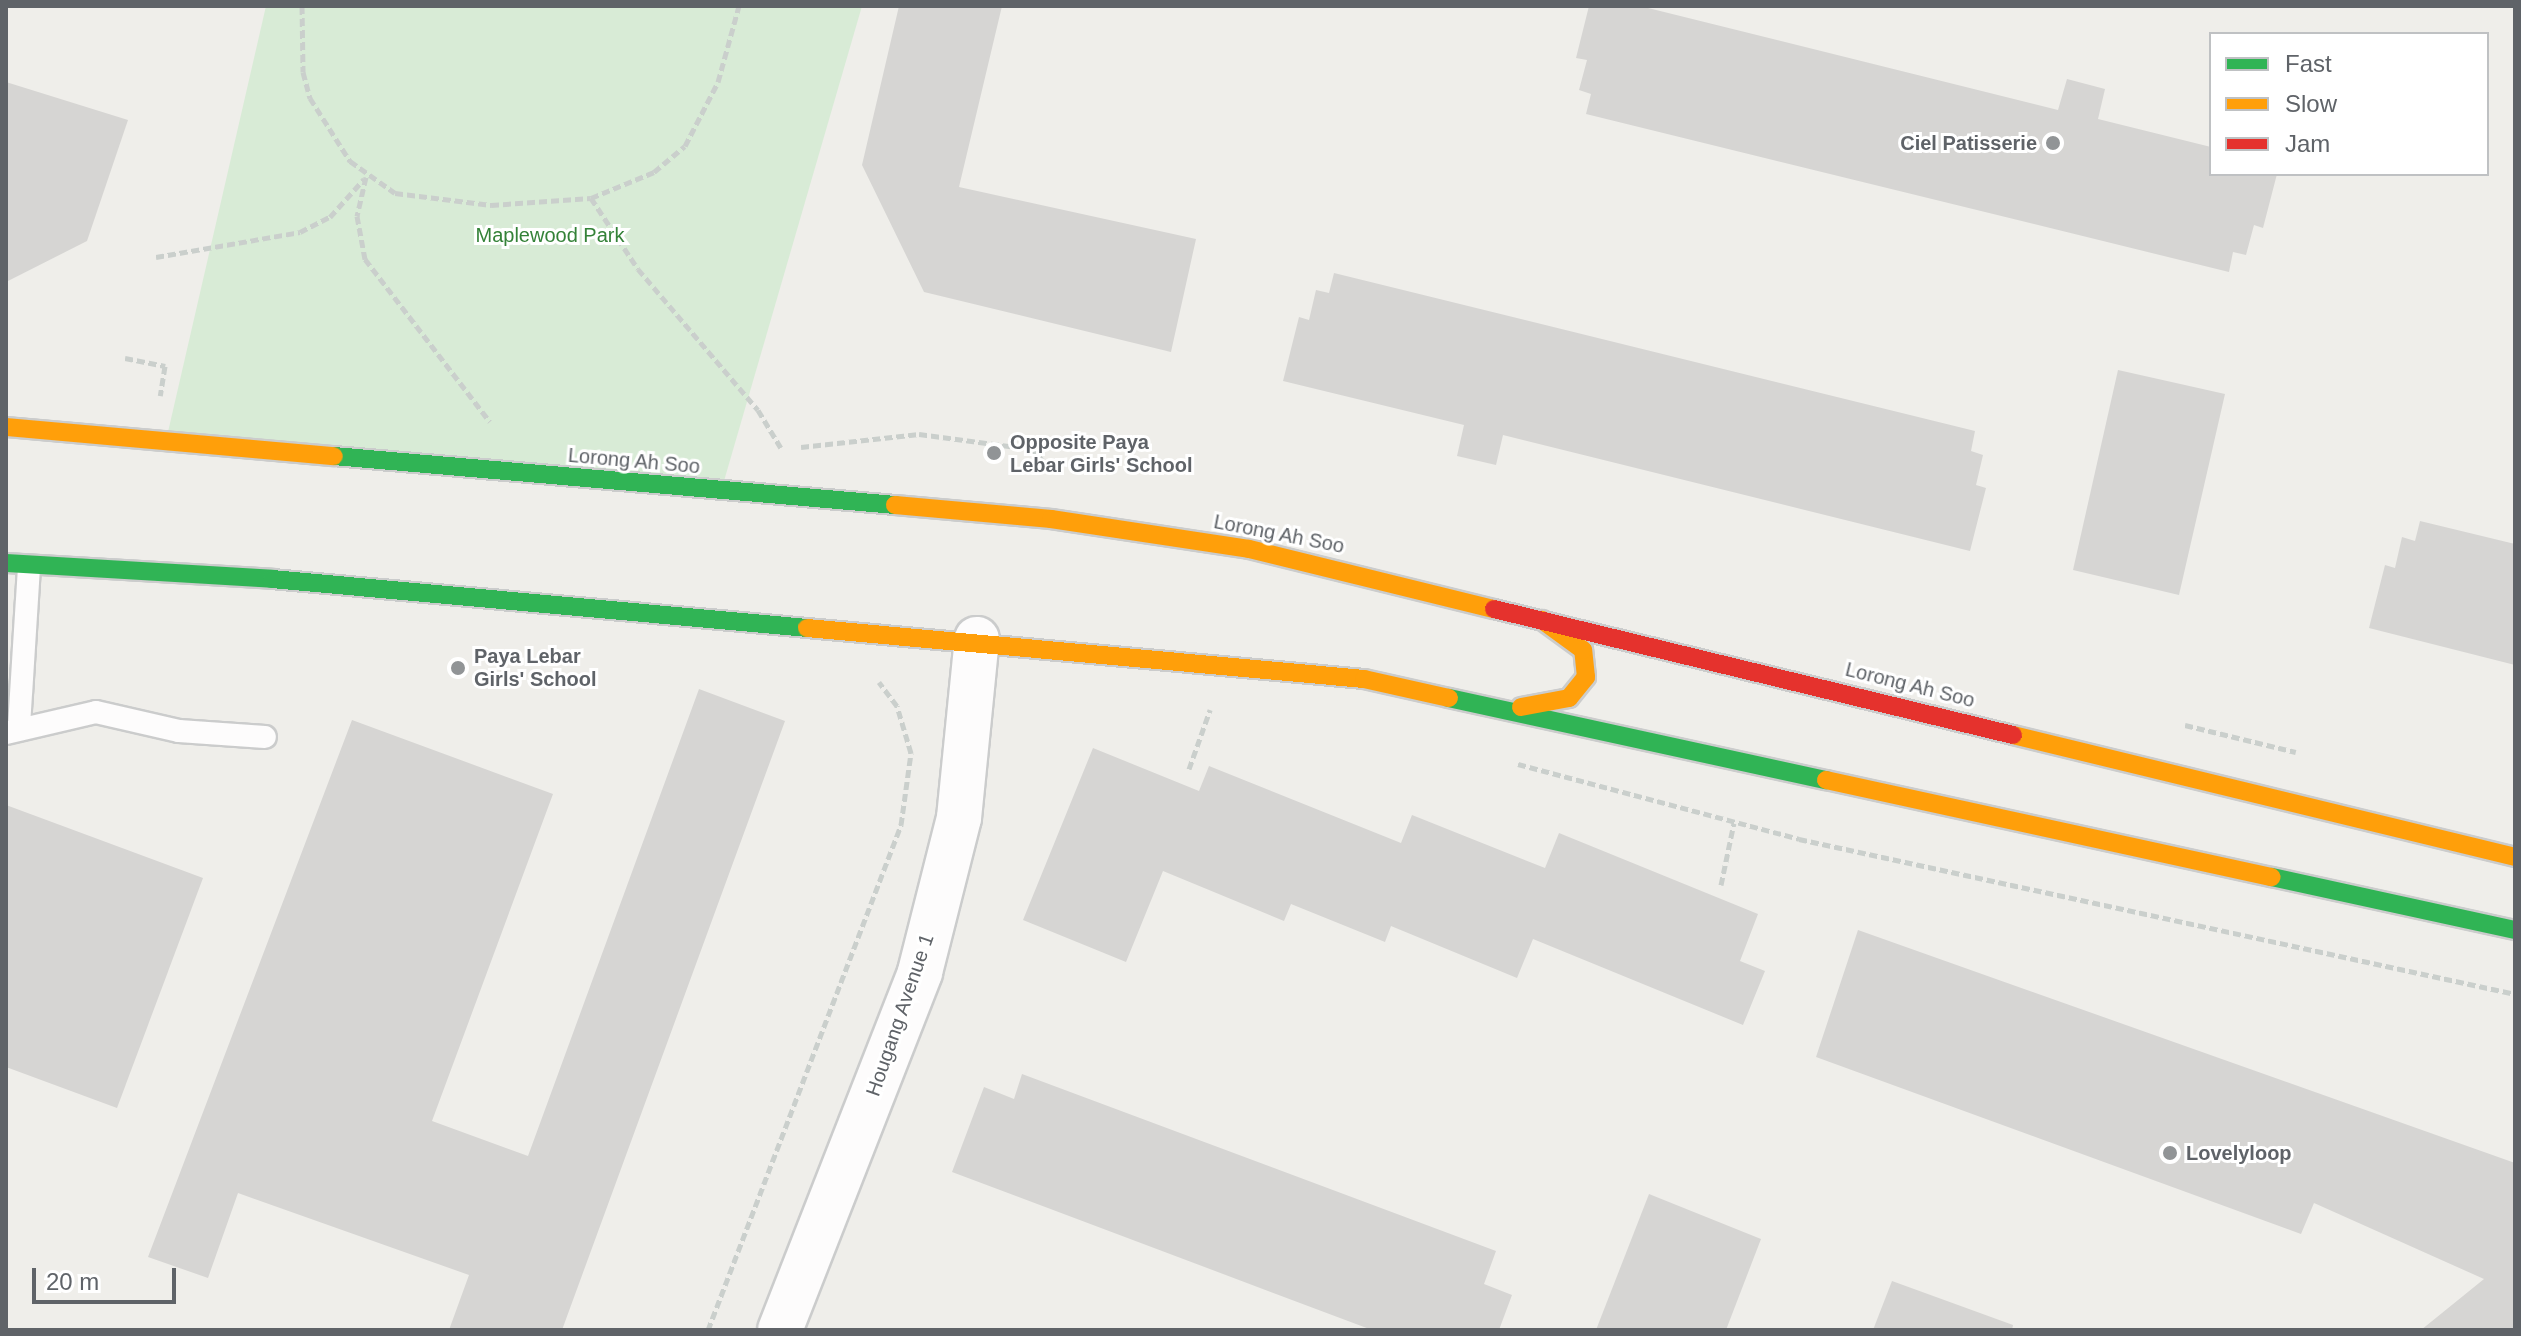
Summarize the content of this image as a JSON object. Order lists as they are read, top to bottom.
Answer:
{
  "streets": {
    "main road": ["Lorong Ah Soo"],
    "street": ["Hougang Avenue 1"]
  },
  "parks": ["Maplewood Park"],
  "places": [
    "Ciel Patisserie",
    "Opposite Paya Lebar Girls' School",
    "Paya Lebar Girls' School",
    "Lovelyloop"
  ],
  "legend": ["Fast", "Slow", "Jam"],
  "scale_bar": "20 m"
}
